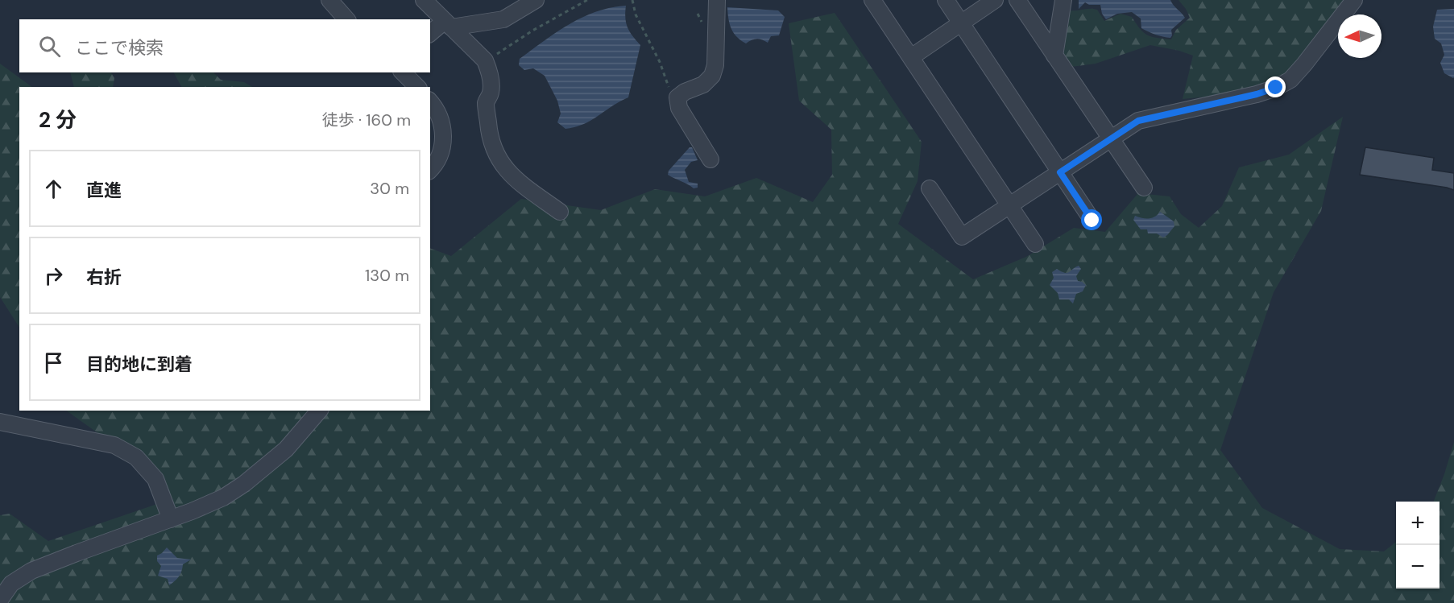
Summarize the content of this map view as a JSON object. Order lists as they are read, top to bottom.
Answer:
{
  "north": "left",
  "page": {
    "search": "ここで検索",
    "heading": ["2 分", "徒歩 · 160 m"],
    "list": [
      ["直進", "30 m"],
      ["右折", "130 m"],
      "目的地に到着"
    ],
    "map_buttons": ["+", "−"]
  }
}
